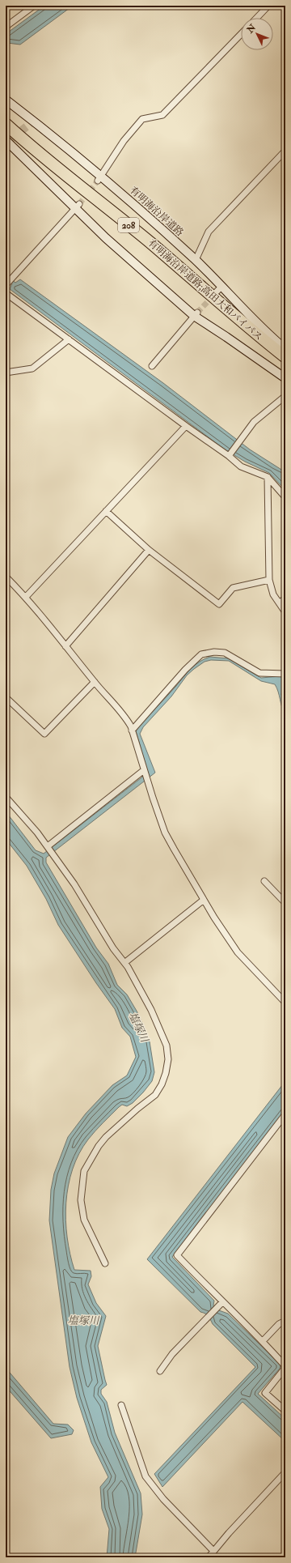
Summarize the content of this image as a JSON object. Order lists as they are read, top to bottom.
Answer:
{
  "streets": {
    "highway": ["208", "有明海沿岸道路;高田大和バイパス"],
    "main road": ["有明海沿岸道路"]
  },
  "water": ["塩塚川"],
  "north": "top left"
}
